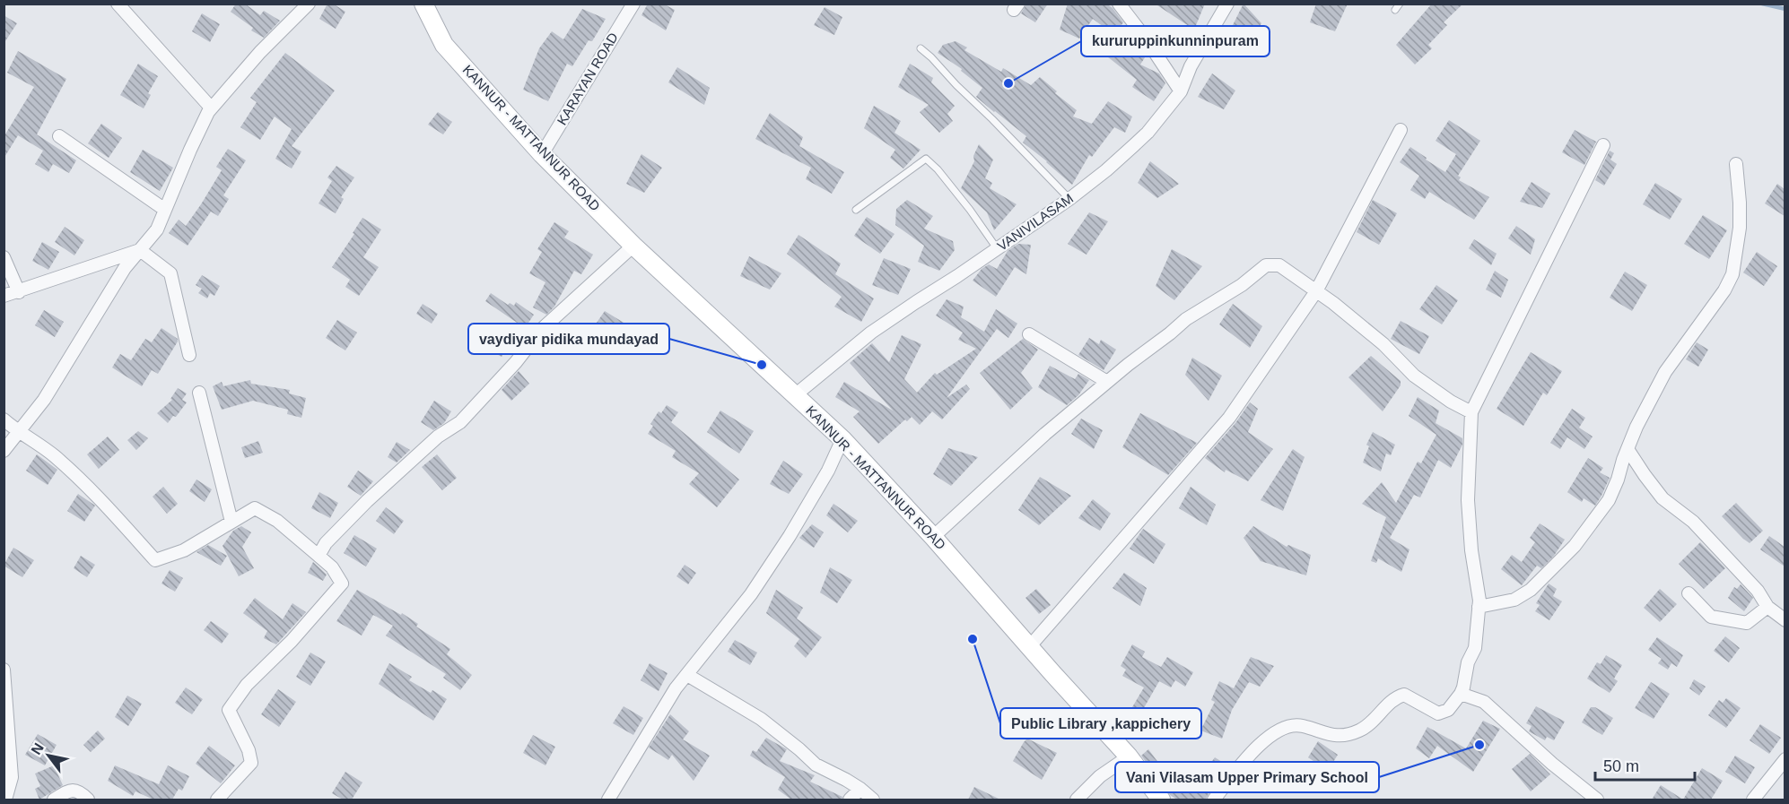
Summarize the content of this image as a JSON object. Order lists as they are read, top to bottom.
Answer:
{
  "streets": {
    "main road": ["KANNUR - MATTANNUR ROAD"],
    "street": ["KARAYAN ROAD", "VANIVILASAM"]
  },
  "crossings": [
    ["KARAYAN ROAD", "KANNUR - MATTANNUR ROAD"],
    ["KANNUR - MATTANNUR ROAD", "VANIVILASAM"]
  ],
  "places": [
    "kururuppinkunninpuram",
    "vaydiyar pidika mundayad",
    "Public Library ,kappichery",
    "Vani Vilasam Upper Primary School"
  ],
  "scale_bar": "50 m",
  "north": "top left"
}
